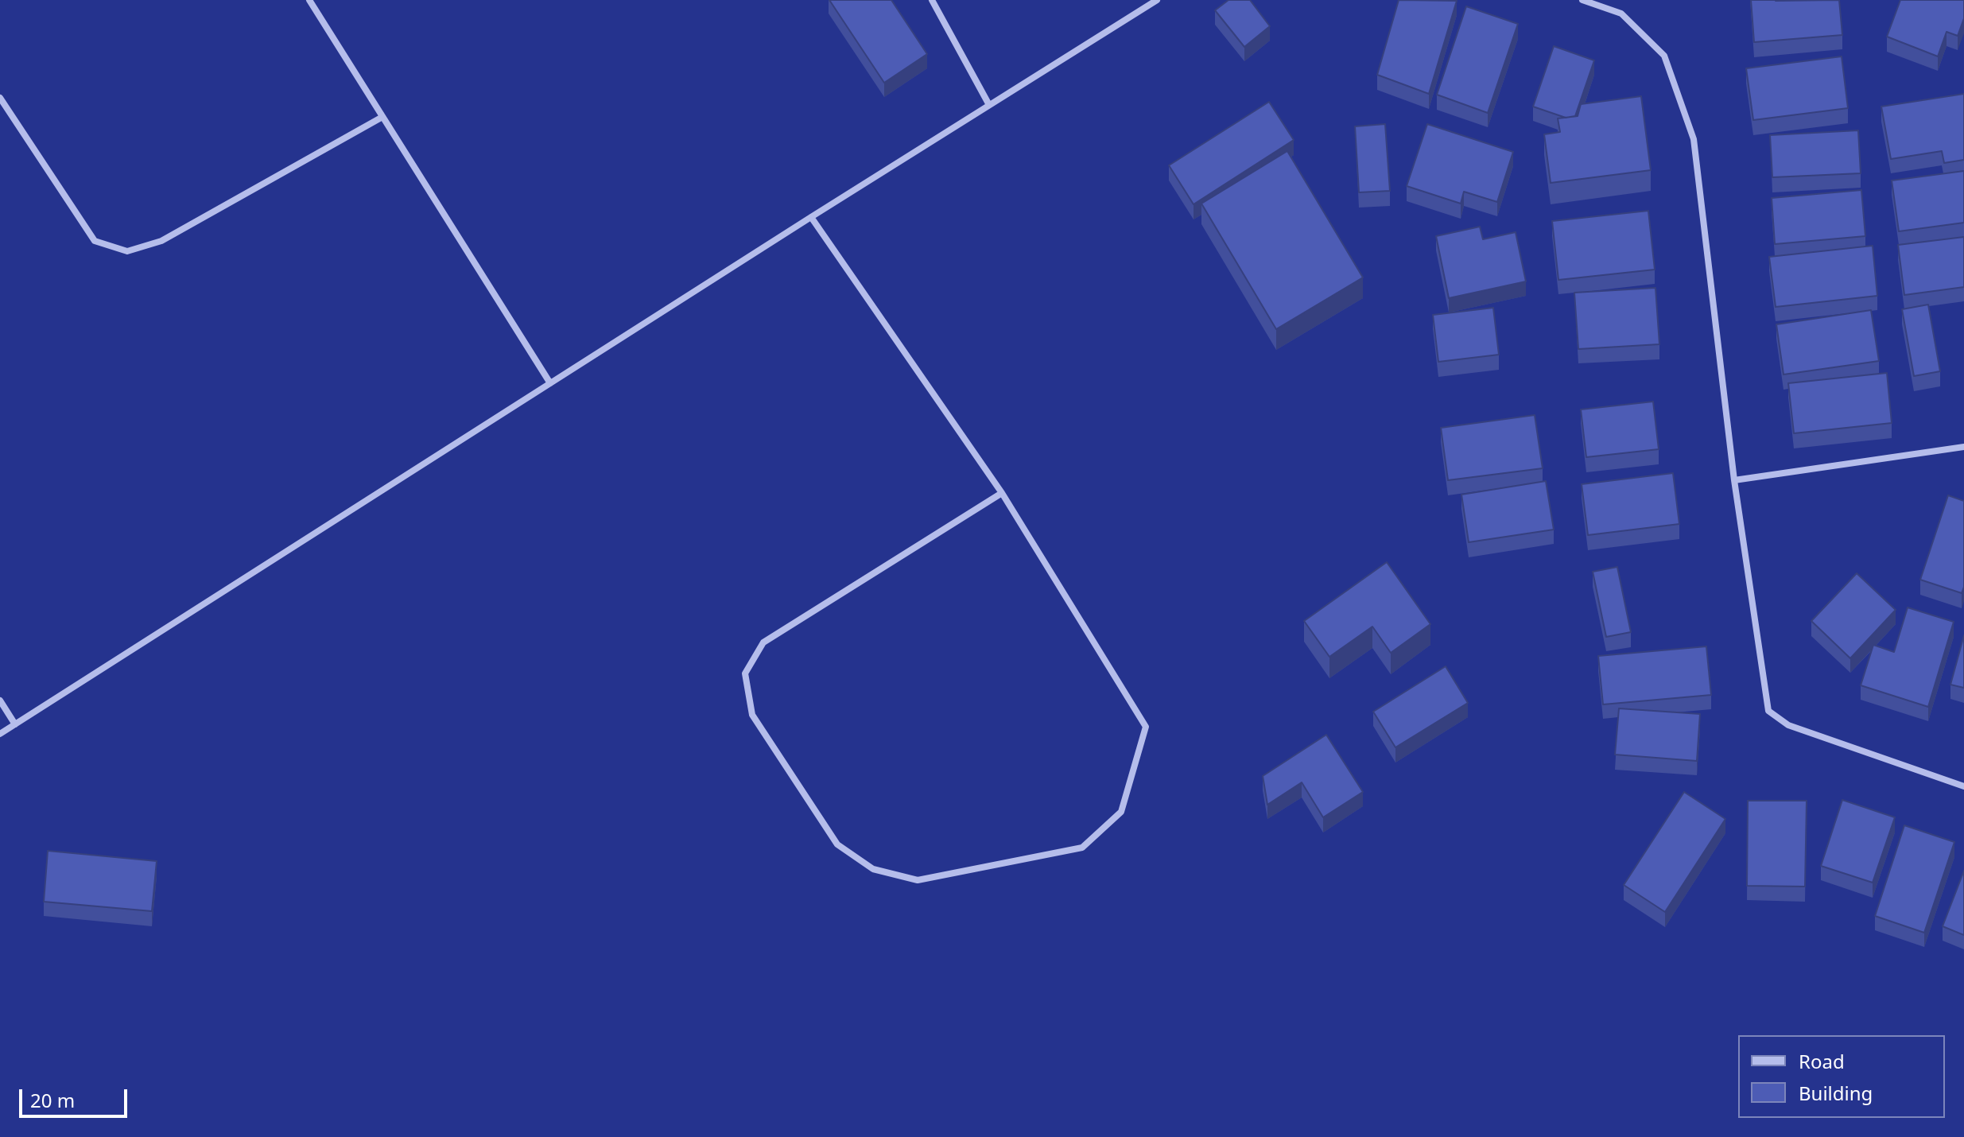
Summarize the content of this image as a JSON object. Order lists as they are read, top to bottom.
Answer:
{
  "legend": ["Road", "Building"],
  "scale_bar": "20 m"
}
